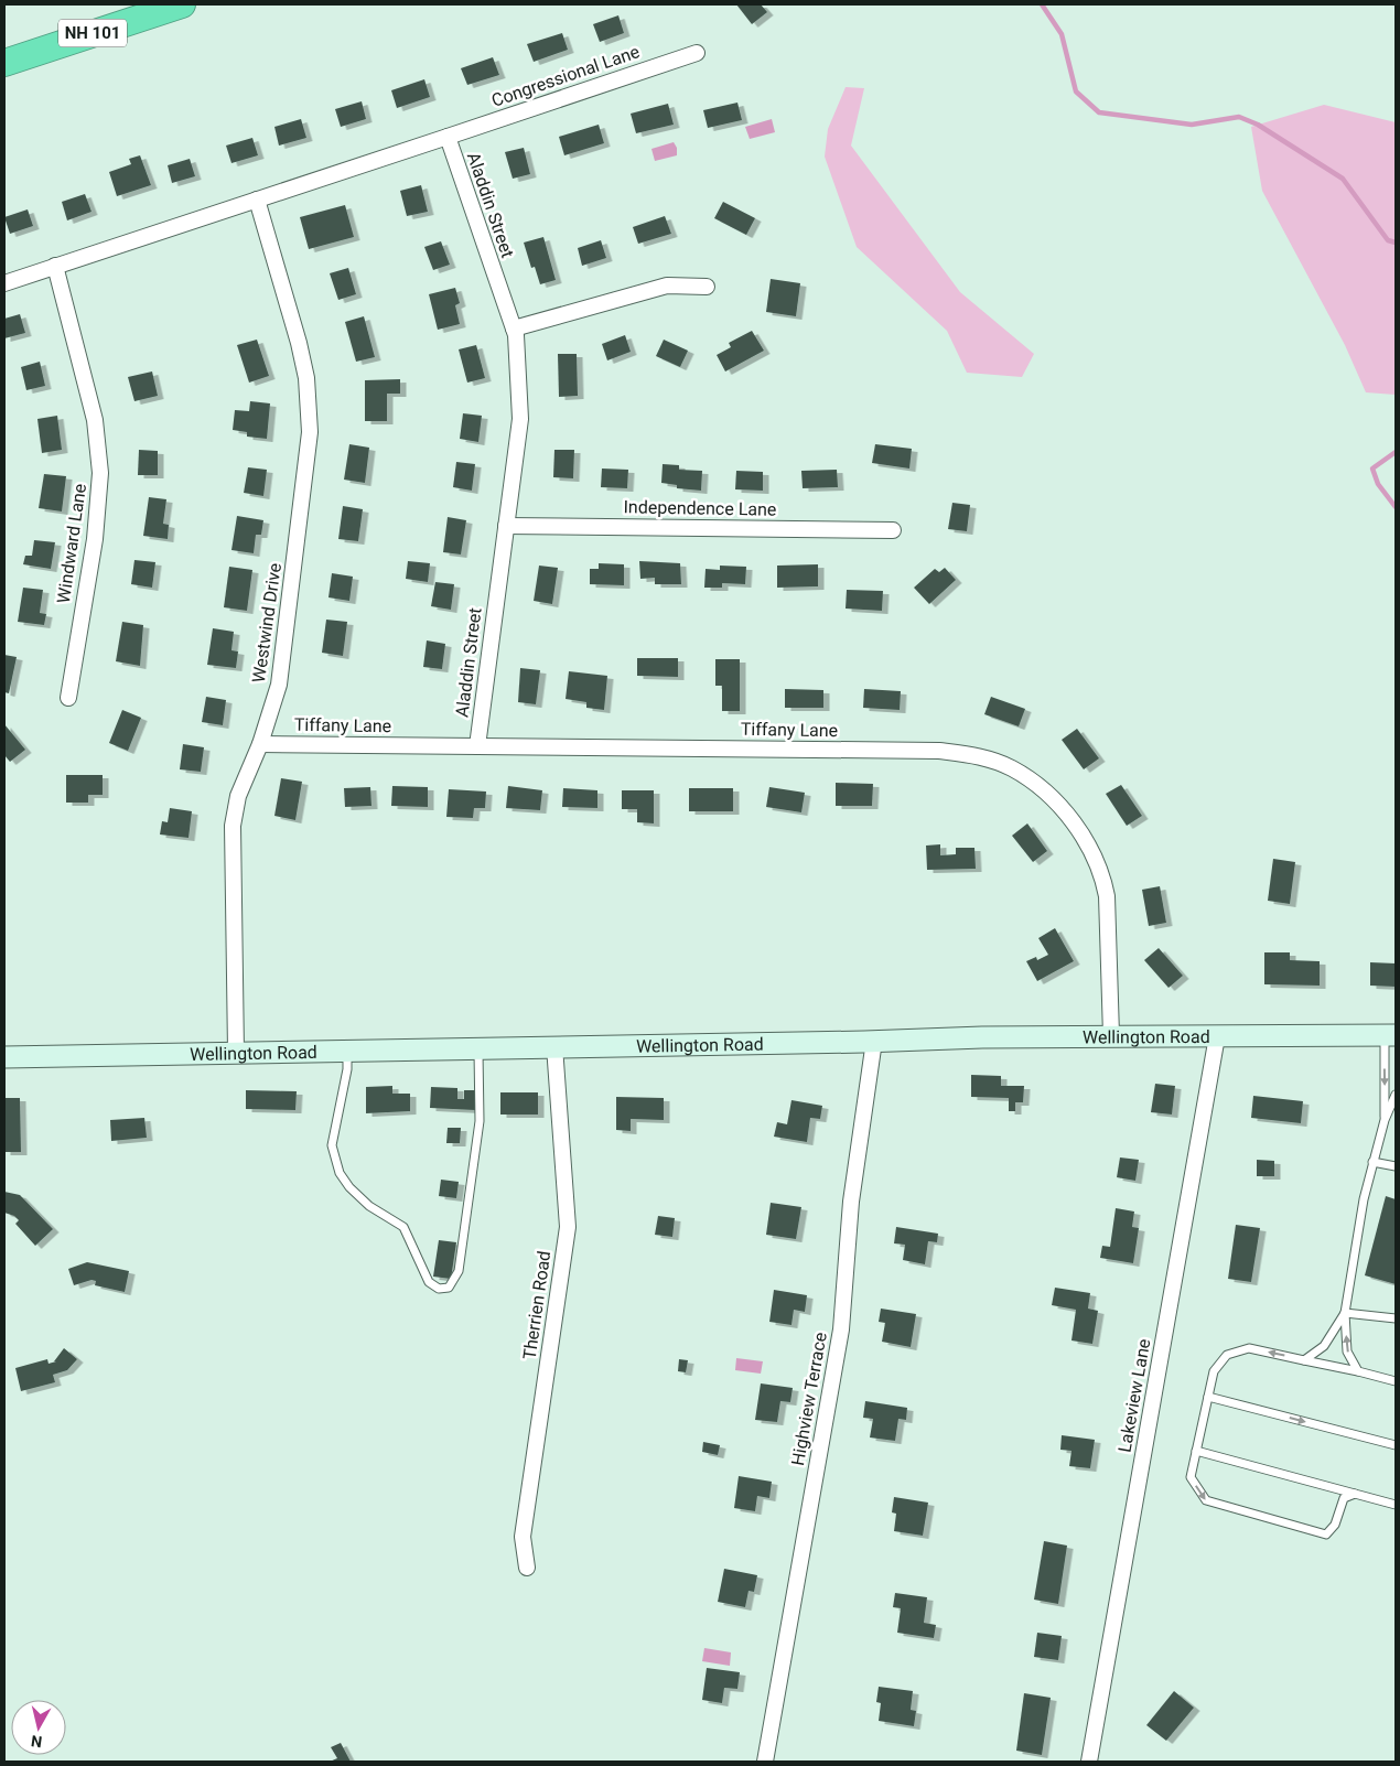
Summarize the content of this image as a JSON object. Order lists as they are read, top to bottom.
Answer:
{
  "streets": {
    "highway": ["NH 101"],
    "main road": ["Wellington Road"],
    "street": [
      "Congressional Lane",
      "Aladdin Street",
      "Independence Lane",
      "Windward Lane",
      "Westwind Drive",
      "Tiffany Lane",
      "Therrien Road",
      "Lakeview Lane",
      "Highview Terrace"
    ]
  },
  "crossings": [
    ["Congressional Lane", "Aladdin Street"],
    ["Aladdin Street", "Independence Lane"],
    ["Aladdin Street", "Windward Lane"],
    ["Aladdin Street", "Westwind Drive"],
    ["Aladdin Street", "Tiffany Lane"],
    ["Westwind Drive", "Tiffany Lane"],
    ["Westwind Drive", "Wellington Road"],
    ["Tiffany Lane", "Wellington Road"],
    ["Wellington Road", "Therrien Road"],
    ["Wellington Road", "Lakeview Lane"],
    ["Wellington Road", "Highview Terrace"]
  ],
  "north": "bottom"
}
